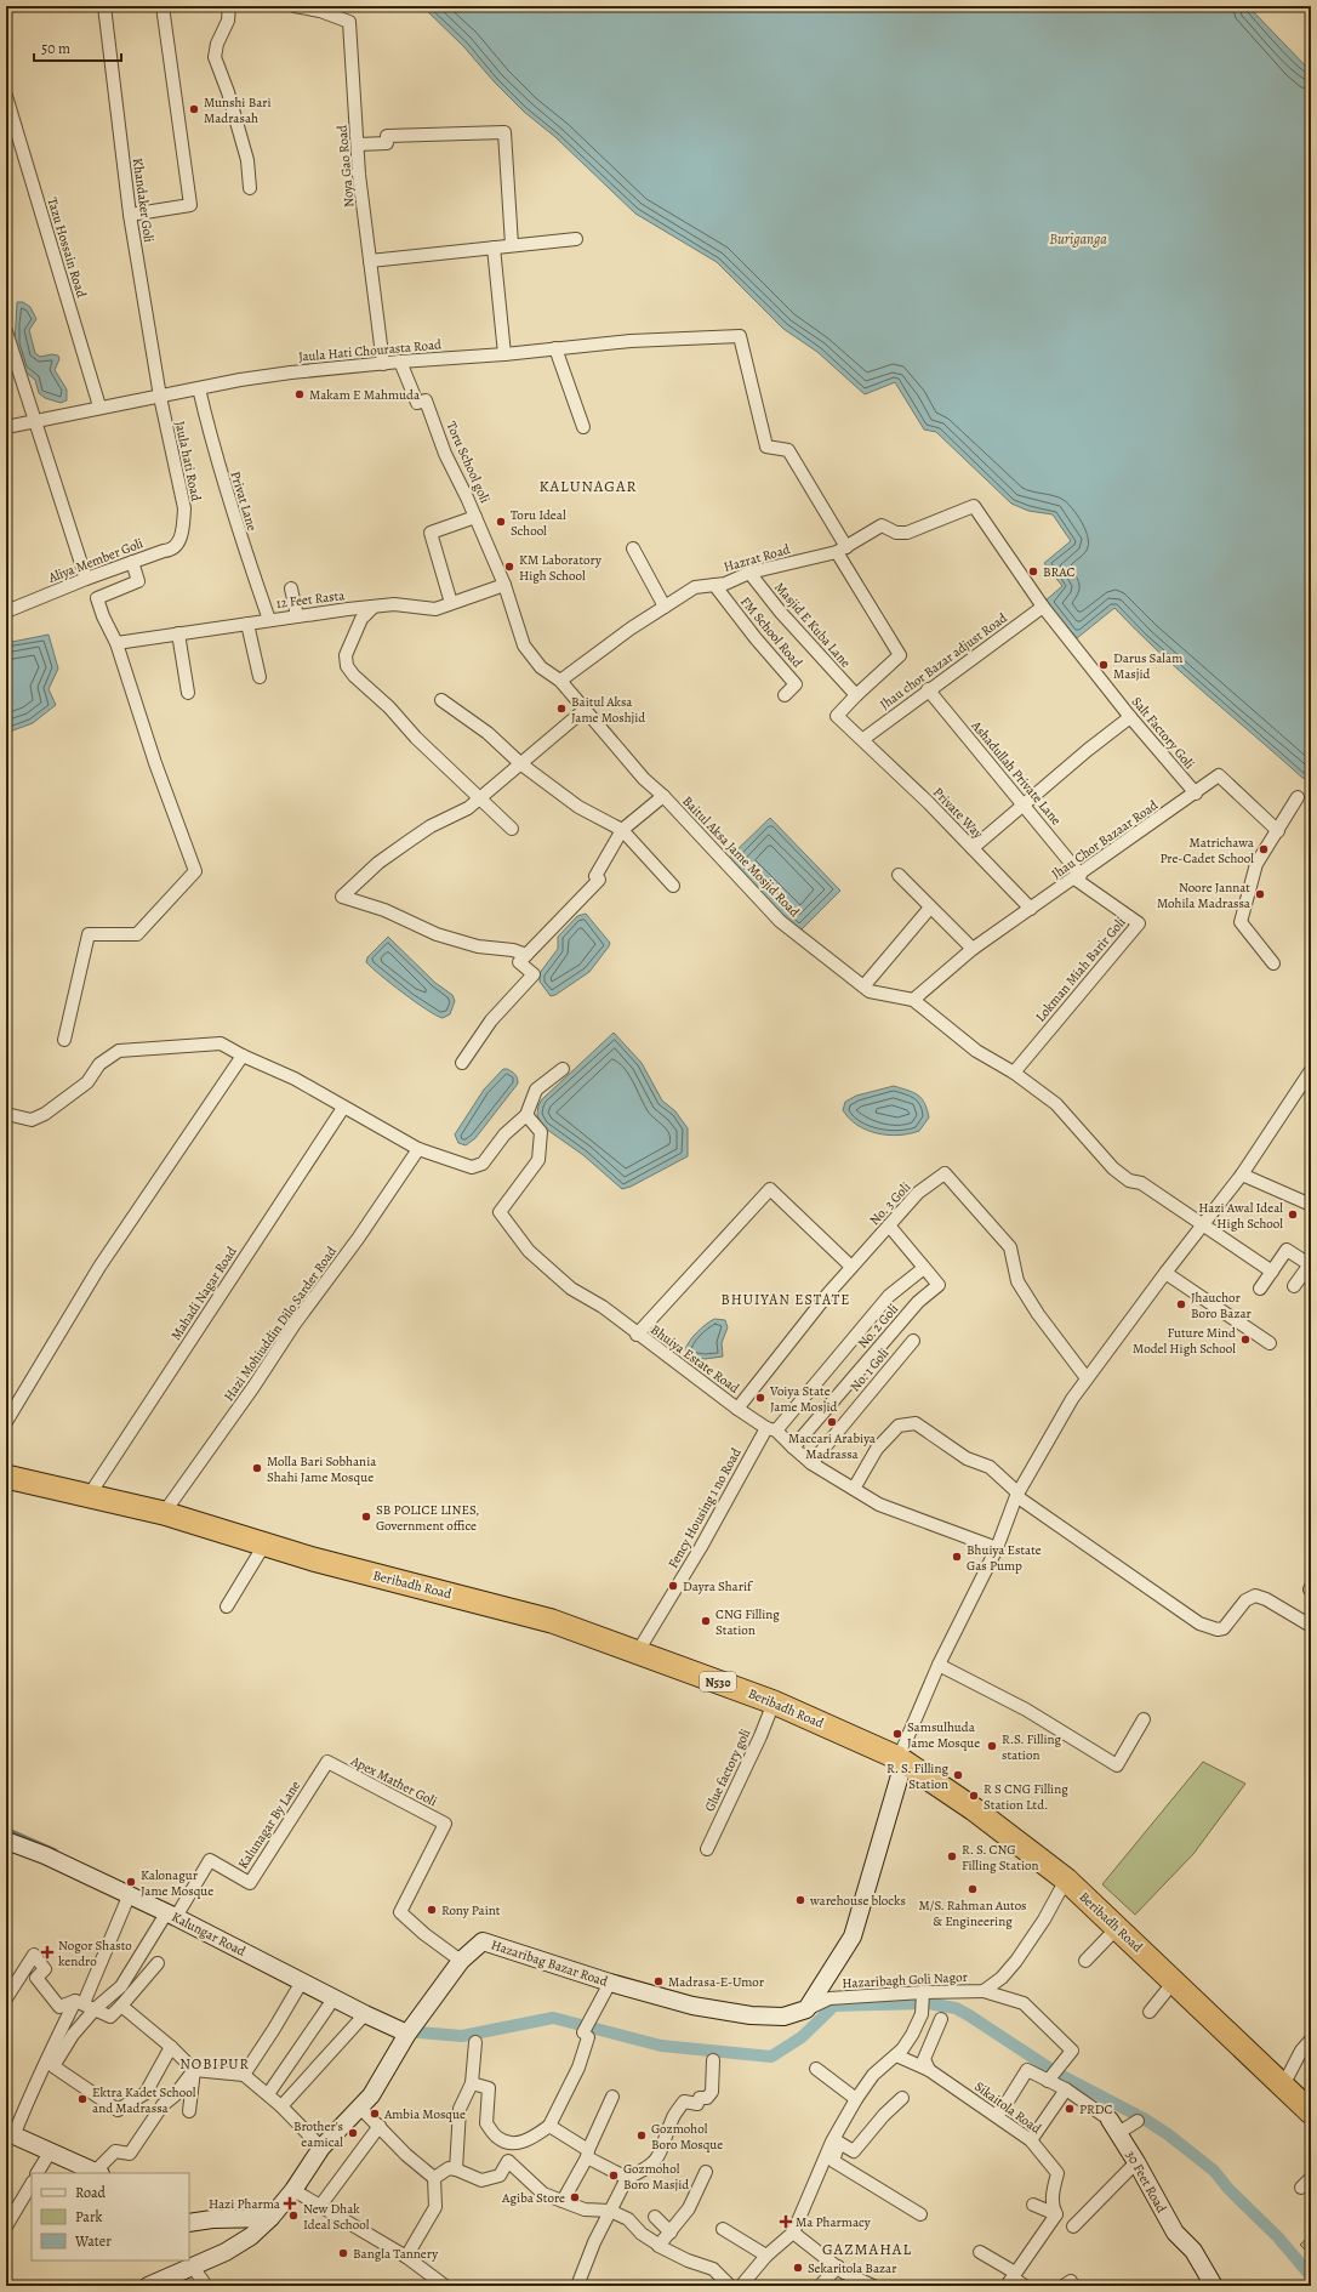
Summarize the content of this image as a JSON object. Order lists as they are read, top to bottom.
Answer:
{
  "streets": {
    "highway": ["Beribadh Road", "N530"],
    "street": [
      "Noya Gao Road",
      "Khandaker Goli",
      "Tazu Hossain Road",
      "Jaula Hati Chourasta Road",
      "Jaula hati Road",
      "Toru School goli",
      "Privat Lane",
      "Hazrat Road",
      "Aliya Member Goli",
      "12 Feet Rasta",
      "Masjid E Kuba Lane",
      "FM School Road",
      "Jhau chor Bazar adjust Road",
      "Salt Factory Goli",
      "Ashadullah Private Lane",
      "Private Way",
      "Jhau Chor Bazaar Road",
      "Baitul Aksa Jame Mosjid Road",
      "Lokman Miah Barir Goli",
      "No. 3 Goli",
      "Mahadi Nagar Road",
      "Hazi Mohiuddin Dilo Sarder Road",
      "No. 2 Goli",
      "Bhuiya Estate Road",
      "No. 1 Goli",
      "Fency Housing 1 no Road",
      "Glue factory goli",
      "Apex Mather Goli",
      "Kalunagar By Lane",
      "Kalungar Road",
      "Hazaribag Bazar Road",
      "Hazaribagh Goli Nagor",
      "Sikaitola Road",
      "30 Feet Road"
    ]
  },
  "crossings": [
    ["Noya Gao Road", "Jaula Hati Chourasta Road"],
    ["Khandaker Goli", "Jaula Hati Chourasta Road"],
    ["Khandaker Goli", "Jaula hati Road"],
    ["Tazu Hossain Road", "Jaula Hati Chourasta Road"],
    ["Jaula Hati Chourasta Road", "Jaula hati Road"],
    ["Jaula Hati Chourasta Road", "Toru School goli"],
    ["Jaula Hati Chourasta Road", "Privat Lane"],
    ["Jaula Hati Chourasta Road", "Hazrat Road"],
    ["Jaula hati Road", "Aliya Member Goli"],
    ["Toru School goli", "12 Feet Rasta"],
    ["Toru School goli", "Baitul Aksa Jame Mosjid Road"],
    ["Privat Lane", "12 Feet Rasta"],
    ["Hazrat Road", "Masjid E Kuba Lane"],
    ["Hazrat Road", "FM School Road"],
    ["Hazrat Road", "Salt Factory Goli"],
    ["Hazrat Road", "Baitul Aksa Jame Mosjid Road"],
    ["12 Feet Rasta", "Baitul Aksa Jame Mosjid Road"],
    ["Masjid E Kuba Lane", "Private Way"],
    ["Jhau chor Bazar adjust Road", "Salt Factory Goli"],
    ["Jhau chor Bazar adjust Road", "Ashadullah Private Lane"],
    ["Jhau chor Bazar adjust Road", "Private Way"],
    ["Salt Factory Goli", "Jhau Chor Bazaar Road"],
    ["Ashadullah Private Lane", "Jhau Chor Bazaar Road"],
    ["Ashadullah Private Lane", "Lokman Miah Barir Goli"],
    ["Private Way", "Jhau Chor Bazaar Road"],
    ["Jhau Chor Bazaar Road", "Baitul Aksa Jame Mosjid Road"],
    ["Jhau Chor Bazaar Road", "Lokman Miah Barir Goli"],
    ["Baitul Aksa Jame Mosjid Road", "Lokman Miah Barir Goli"],
    ["No. 3 Goli", "No. 2 Goli"],
    ["No. 3 Goli", "Bhuiya Estate Road"],
    ["Mahadi Nagar Road", "Beribadh Road"],
    ["Hazi Mohiuddin Dilo Sarder Road", "Beribadh Road"],
    ["No. 2 Goli", "Bhuiya Estate Road"],
    ["No. 2 Goli", "Fency Housing 1 no Road"],
    ["Bhuiya Estate Road", "No. 1 Goli"],
    ["Bhuiya Estate Road", "Fency Housing 1 no Road"],
    ["Fency Housing 1 no Road", "Beribadh Road"],
    ["Beribadh Road", "Glue factory goli"],
    ["Beribadh Road", "Hazaribagh Goli Nagor"],
    ["Apex Mather Goli", "Kalunagar By Lane"],
    ["Apex Mather Goli", "Hazaribag Bazar Road"],
    ["Kalunagar By Lane", "Kalungar Road"],
    ["Kalungar Road", "Hazaribag Bazar Road"],
    ["Hazaribag Bazar Road", "Hazaribagh Goli Nagor"],
    ["Sikaitola Road", "30 Feet Road"]
  ],
  "districts": [
    "KALUNAGAR",
    "BHUIYAN ESTATE",
    "NOBIPUR",
    "GAZMAHAL"
  ],
  "water": ["Buriganga"],
  "places": {
    "other": [
      "Munshi Bari Madrasah",
      "Makam E Mahmuda",
      "Toru Ideal School",
      "KM Laboratory High School",
      "BRAC",
      "Darus Salam Masjid",
      "Baitul Aksa Jame Moshjid",
      "Matrichawa Pre-Cadet School",
      "Noore Jannat Mohila Madrassa",
      "Hazi Awal Ideal High School",
      "Jhauchor Boro Bazar",
      "Future Mind Model High School",
      "Voiya State Jame Mosjid",
      "Maccari Arabiya Madrassa",
      "Molla Bari Sobhania Shahi Jame Mosque",
      "SB POLICE LINES, Government office",
      "Bhuiya Estate Gas Pump",
      "Dayra Sharif",
      "CNG Filling Station",
      "Samsulhuda Jame Mosque",
      "R.S. Filling station",
      "R. S. Filling Station",
      "R S CNG Filling Station Ltd.",
      "R. S. CNG Filling Station",
      "Kalonagur Jame Mosque",
      "M/S. Rahman Autos & Engineering",
      "warehouse blocks",
      "Rony Paint",
      "Madrasa-E-Umor",
      "Ektra Kadet School and Madrassa",
      "PRDC",
      "Ambia Mosque",
      "Brother's eamical",
      "Gozmohol Boro Mosque",
      "Gozmohol Boro Masjid",
      "Agiba Store",
      "New Dhak Ideal School",
      "Bangla Tannery",
      "Sekaritola Bazar"
    ],
    "health": ["Nogor Shasto kendro", "Hazi Pharma", "Ma Pharmacy"]
  },
  "legend": ["Road", "Park", "Water"],
  "scale_bar": "50 m"
}
